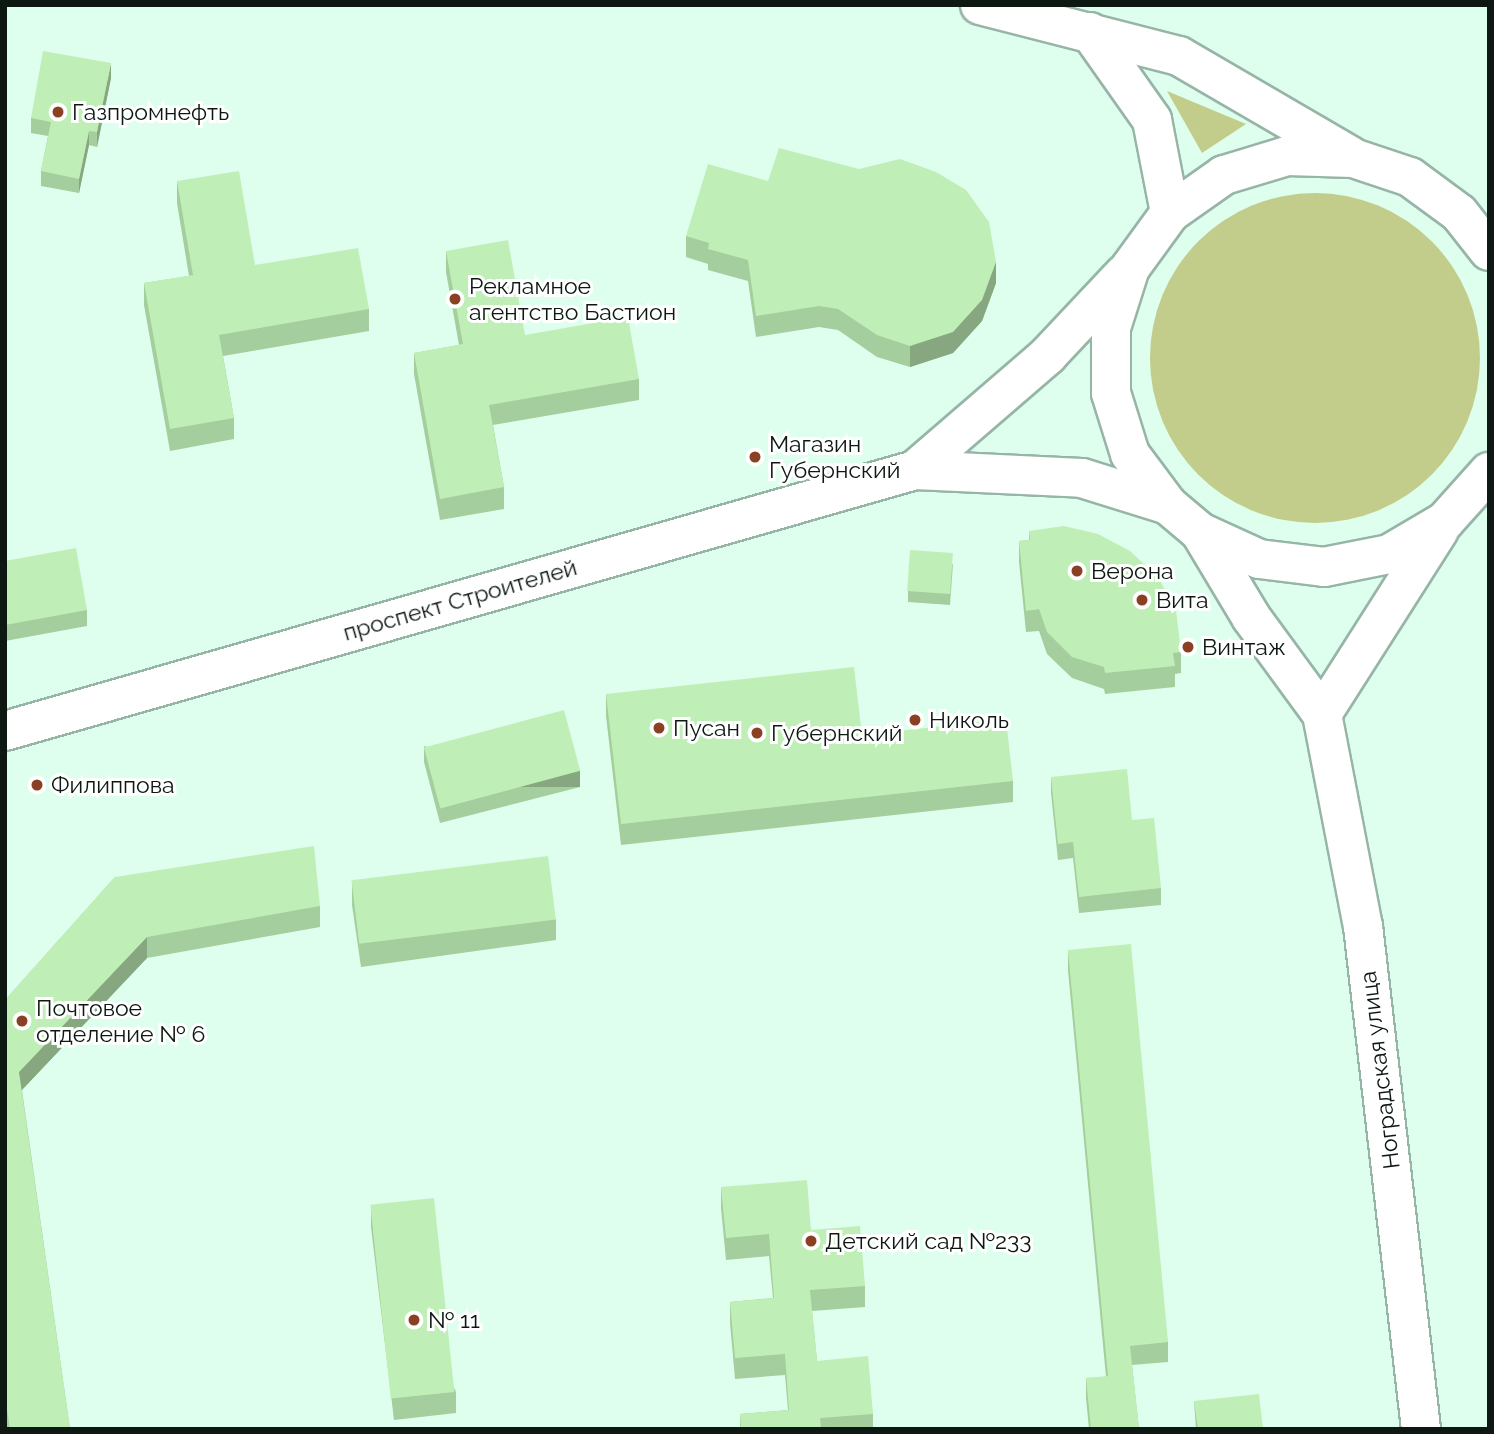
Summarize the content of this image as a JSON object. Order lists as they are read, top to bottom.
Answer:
{
  "streets": {
    "main road": ["проспект Строителей", "Ноградская улица"]
  },
  "places": [
    "Газпромнефть",
    "Рекламное агентство Бастион",
    "Магазин Губернский",
    "Верона",
    "Вита",
    "Винтаж",
    "Николь",
    "Пусан",
    "Губернский",
    "Филиппова",
    "Почтовое отделение № 6",
    "Детский сад №233",
    "№ 11"
  ]
}
